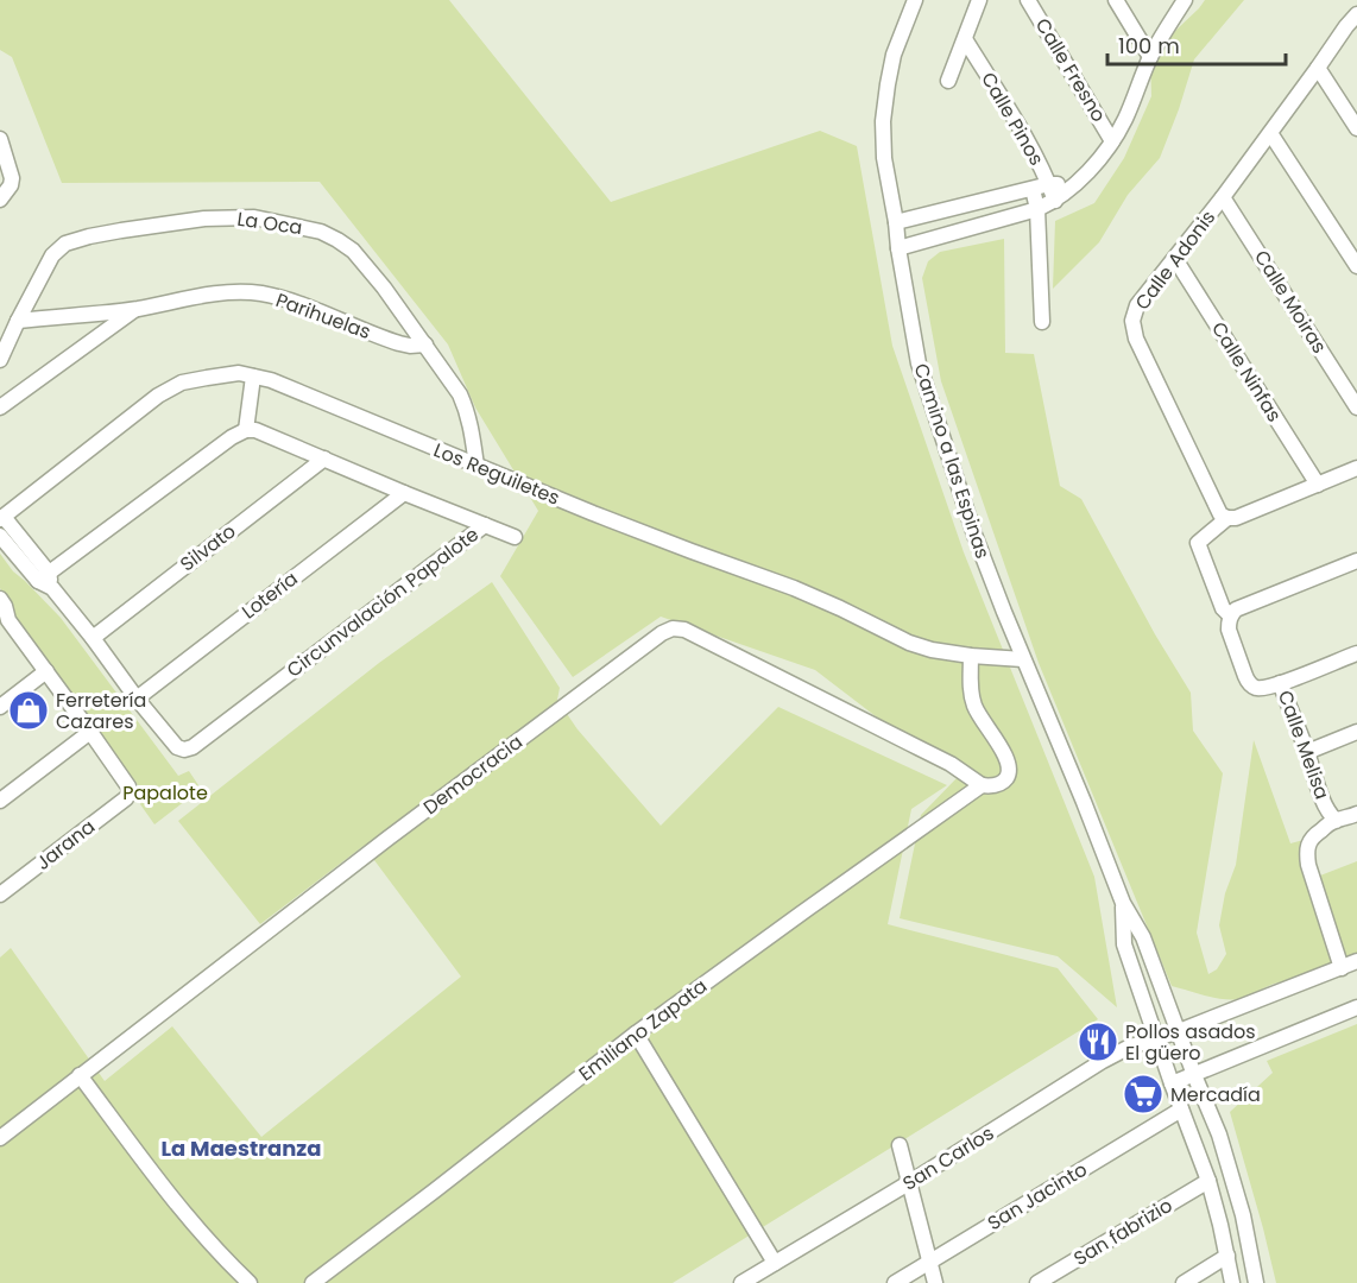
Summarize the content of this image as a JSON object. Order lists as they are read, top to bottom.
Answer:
{
  "streets": {
    "street": [
      "Calle Fresno",
      "Calle Pinos",
      "La Oca",
      "Calle Adonis",
      "Calle Moiras",
      "Parihuelas",
      "Calle Ninfas",
      "Camino a las Espinas",
      "Los Reguiletes",
      "Silvato",
      "Lotería",
      "Circunvalación Papalote",
      "Calle Melisa",
      "Democracia",
      "Jarana",
      "Emiliano Zapata",
      "San Carlos",
      "San Jacinto",
      "San fabrizio"
    ]
  },
  "crossings": [
    ["La Oca", "Parihuelas"],
    ["La Oca", "Los Reguiletes"],
    ["Calle Adonis", "Calle Moiras"],
    ["Calle Adonis", "Calle Ninfas"],
    ["Camino a las Espinas", "Los Reguiletes"],
    ["Camino a las Espinas", "San Carlos"],
    ["Camino a las Espinas", "San Jacinto"],
    ["Camino a las Espinas", "San fabrizio"],
    ["Los Reguiletes", "Emiliano Zapata"],
    ["Silvato", "Circunvalación Papalote"],
    ["Lotería", "Circunvalación Papalote"],
    ["Democracia", "Emiliano Zapata"]
  ],
  "districts": ["La Maestranza"],
  "parks": ["Papalote"],
  "places": {
    "shop": ["Ferretería Cazares"],
    "restaurant": ["Pollos asados El güero"],
    "supermarket": ["Mercadía"]
  },
  "scale_bar": "100 m"
}
